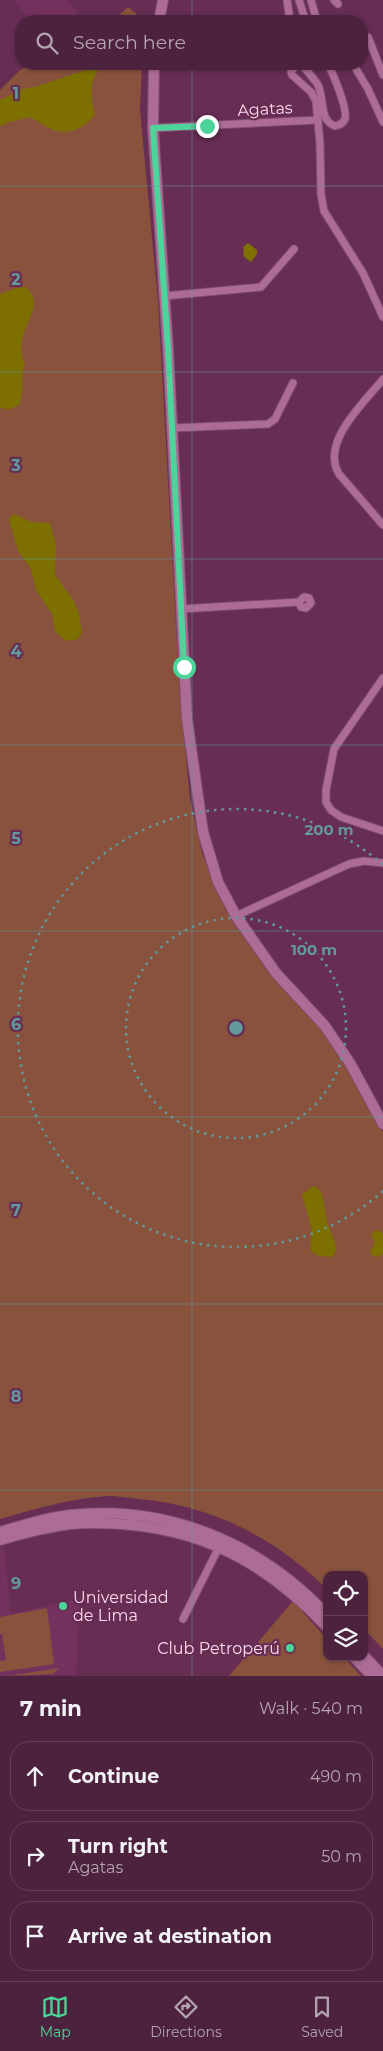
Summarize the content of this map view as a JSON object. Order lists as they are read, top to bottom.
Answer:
{
  "streets": {
    "street": ["Agatas"]
  },
  "places": ["Universidad de Lima", "Club Petroperú"],
  "page": {
    "search": "Search here",
    "heading": ["7 min", "Walk · 540 m"],
    "list": [
      ["Continue", "490 m"],
      ["Turn right", "Agatas", "50 m"],
      "Arrive at destination"
    ],
    "nav": ["Map", "Directions", "Saved"]
  },
  "grid": {
    "rows": [
      "1",
      "2",
      "3",
      "4",
      "5",
      "6",
      "7",
      "8",
      "9"
    ]
  },
  "rings": ["200 m", "100 m"]
}
